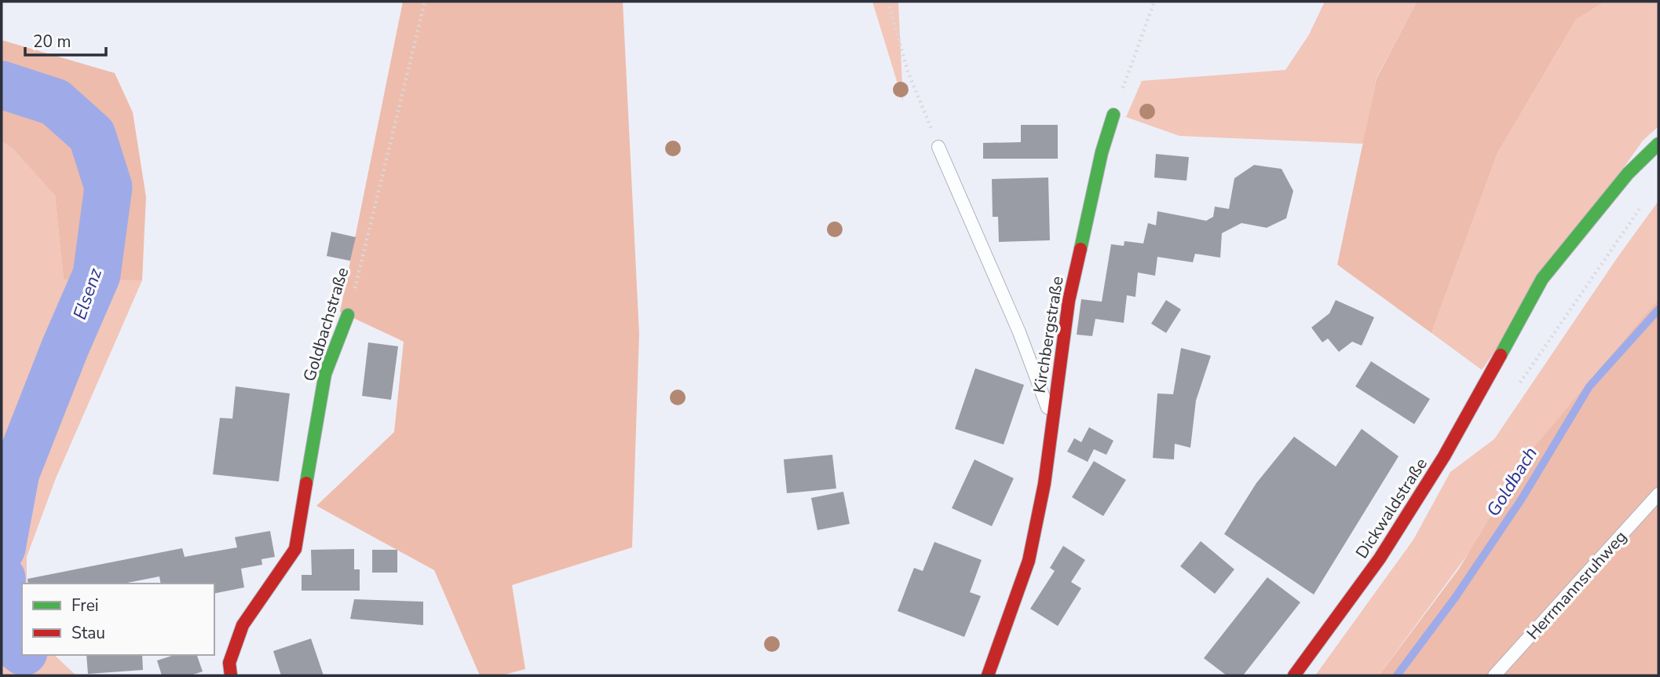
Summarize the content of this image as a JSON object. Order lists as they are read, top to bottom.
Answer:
{
  "streets": {
    "street": ["Goldbachstraße", "Kirchbergstraße", "Dickwaldstraße"],
    "lane": ["Herrmannsruhweg"]
  },
  "water": ["Elsenz", "Goldbach"],
  "legend": ["Frei", "Stau"],
  "scale_bar": "20 m"
}
